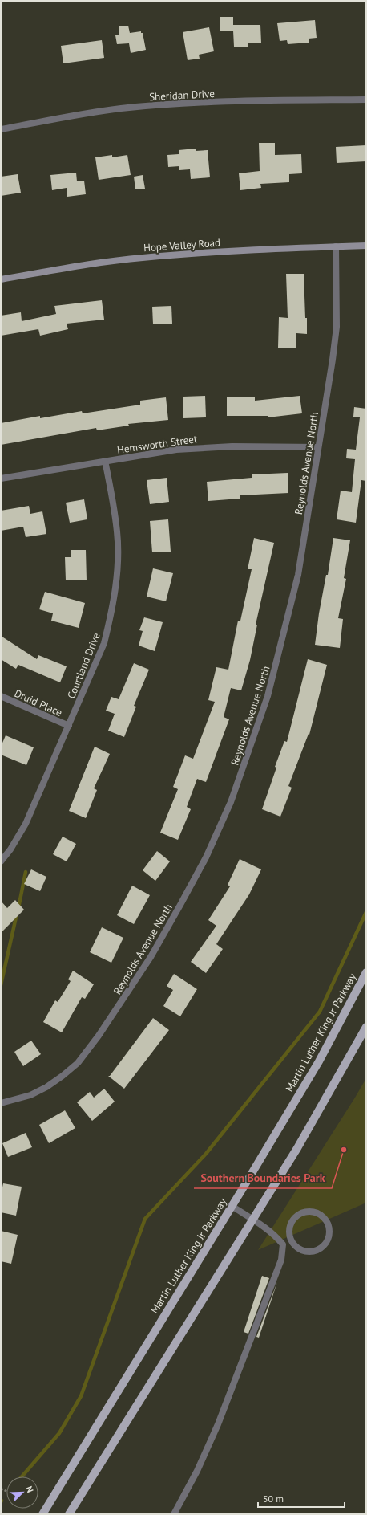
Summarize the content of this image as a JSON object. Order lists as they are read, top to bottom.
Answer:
{
  "streets": {
    "main road": ["Hope Valley Road", "Martin Luther King Jr Parkway"],
    "street": [
      "Sheridan Drive",
      "Hemsworth Street",
      "Reynolds Avenue North",
      "Courtland Drive",
      "Druid Place"
    ]
  },
  "crossings": [
    ["Hope Valley Road", "Reynolds Avenue North"],
    ["Hemsworth Street", "Reynolds Avenue North"],
    ["Hemsworth Street", "Courtland Drive"],
    ["Courtland Drive", "Druid Place"]
  ],
  "places": ["Southern Boundaries Park"],
  "scale_bar": "50 m",
  "north": "top right"
}
